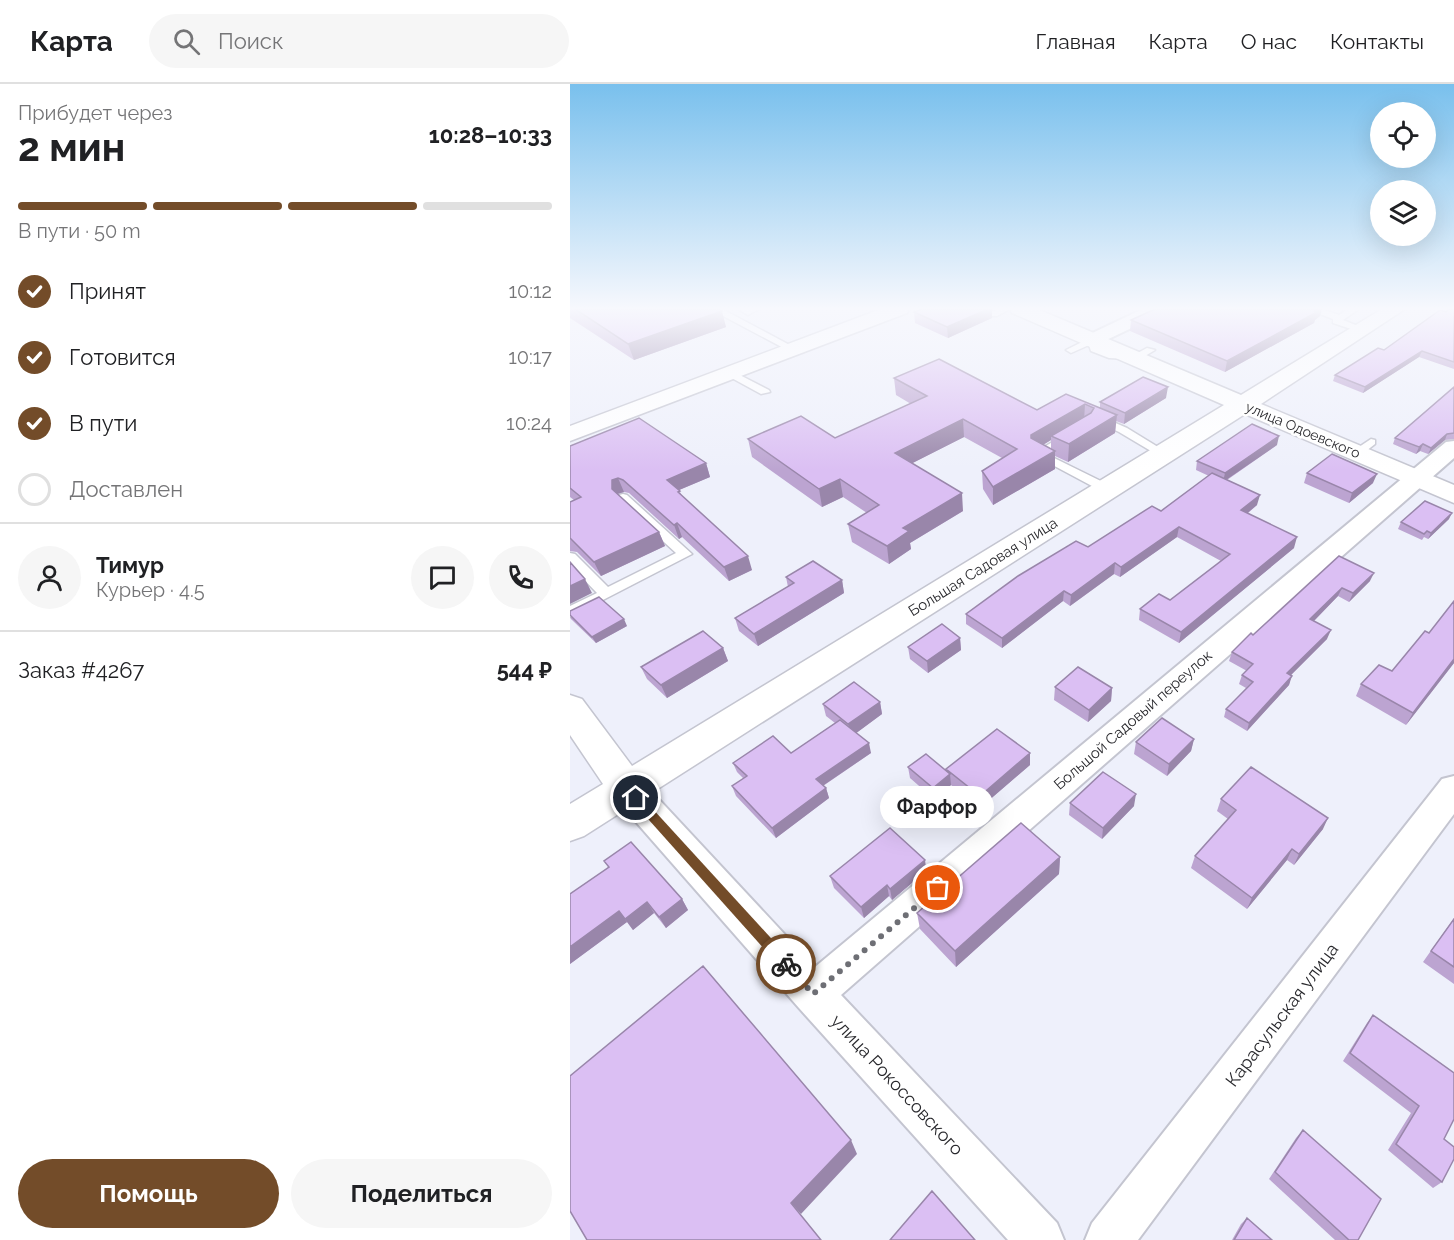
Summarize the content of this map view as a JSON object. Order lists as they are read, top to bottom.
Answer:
{
  "streets": {
    "street": [
      "улица Одоевского",
      "Большая Садовая улица",
      "Большой Садовый переулок",
      "Карасульская улица",
      "улица Рокоссовского"
    ]
  },
  "crossings": [
    ["улица Одоевского", "Большая Садовая улица"],
    ["улица Одоевского", "Большой Садовый переулок"],
    ["Большая Садовая улица", "улица Рокоссовского"],
    ["Большой Садовый переулок", "улица Рокоссовского"]
  ],
  "places": ["Фарфор"],
  "page": {
    "header": "Карта",
    "search": "Поиск",
    "nav": [
      "Главная",
      "Карта",
      "О нас",
      "Контакты"
    ],
    "heading": ["2 мин", "Прибудет через", "10:28–10:33"],
    "panel": [
      "Тимур",
      "Курьер · 4.5",
      "Заказ #4267",
      "544 ₽"
    ],
    "bar": "В пути · 50 m",
    "list": [
      ["Принят", "10:12"],
      ["Готовится", "10:17"],
      ["В пути", "10:24"],
      "Доставлен"
    ],
    "bubble": "Фарфор",
    "buttons": ["Помощь", "Поделиться"]
  }
}
